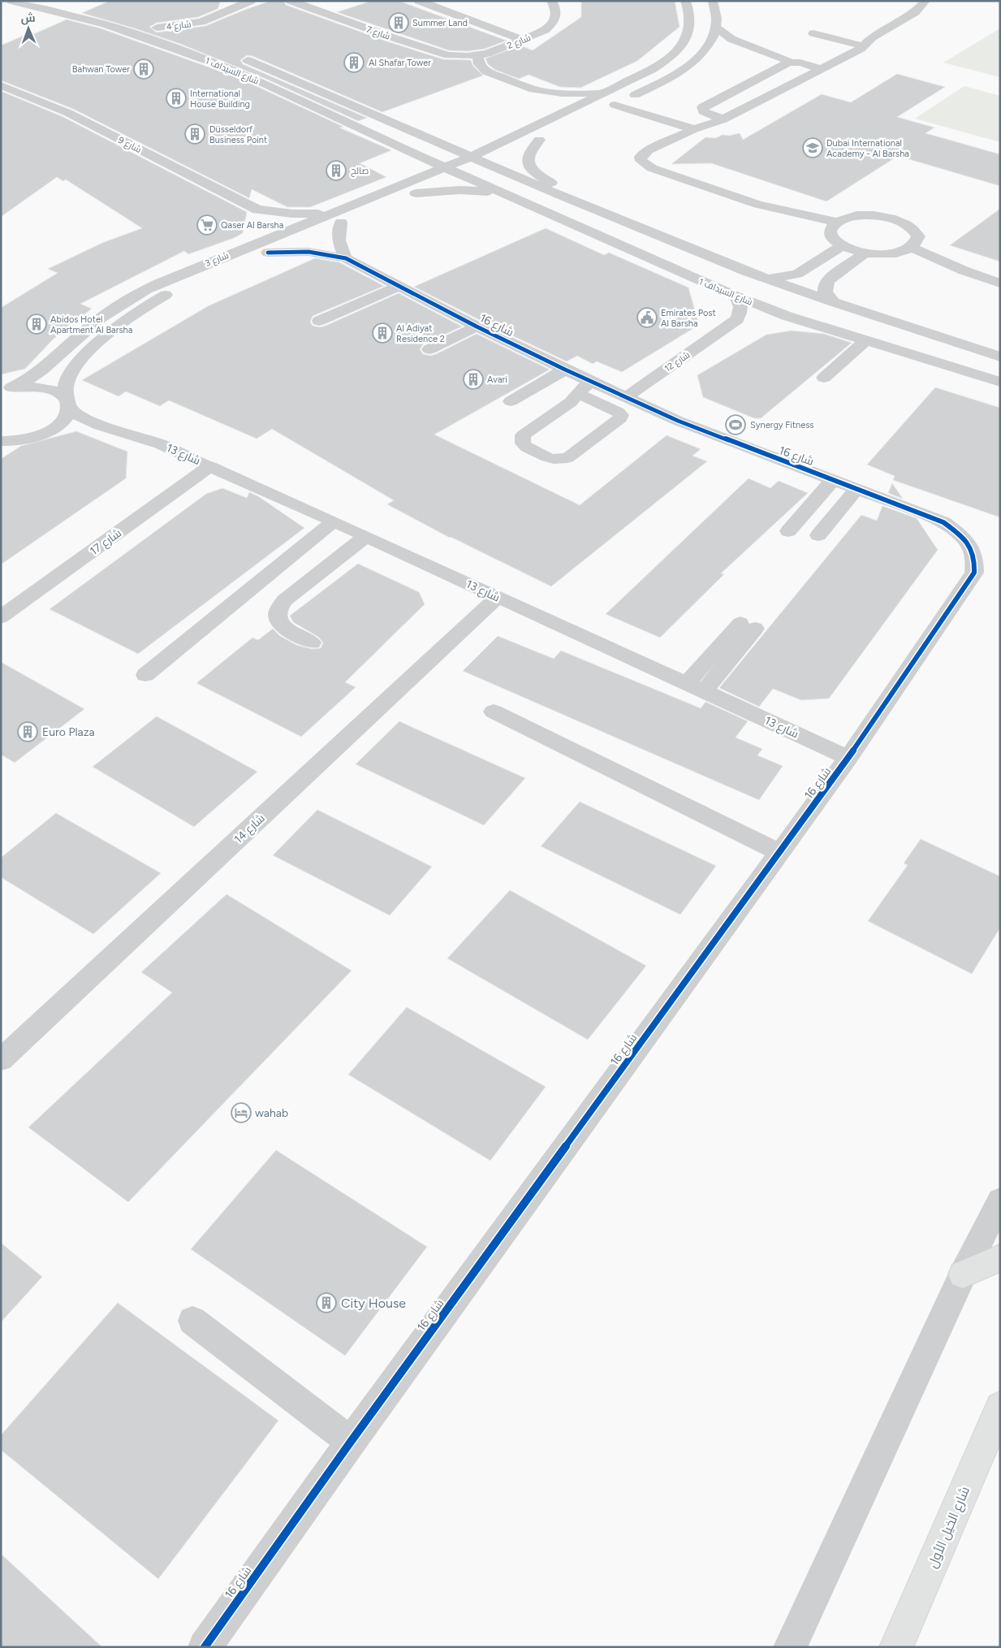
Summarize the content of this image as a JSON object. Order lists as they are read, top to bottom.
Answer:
{
  "streets": {
    "main road": ["شارع الخيل الأول"],
    "street": [
      "شارع 4",
      "شارع 7",
      "شارع 2",
      "شارع السيداف 1",
      "شارع 9",
      "شارع 3",
      "شارع 16",
      "شارع 12",
      "شارع 13",
      "شارع 17",
      "شارع 14"
    ]
  },
  "crossings": [
    ["شارع 7", "شارع 2"],
    ["شارع السيداف 1", "شارع 3"],
    ["شارع السيداف 1", "شارع 12"],
    ["شارع 3", "شارع 16"],
    ["شارع 3", "شارع 13"],
    ["شارع 16", "شارع 12"],
    ["شارع 16", "شارع 13"],
    ["شارع 13", "شارع 17"],
    ["شارع 13", "شارع 14"]
  ],
  "places": {
    "building": [
      "Summer Land",
      "Al Shafar Tower",
      "Bahwan Tower",
      "International House Building",
      "Düsseldorf Business Point",
      "صالح",
      "Abidos Hotel Apartment Al Barsha",
      "Al Adiyat Residence 2",
      "Avari",
      "Euro Plaza",
      "City House"
    ],
    "school or university": ["Dubai International Academy - Al Barsha"],
    "supermarket": ["Qaser Al Barsha"],
    "public building": ["Emirates Post Al Barsha"],
    "sports": ["Synergy Fitness"],
    "hotel": ["wahab"]
  },
  "north": "top"
}
